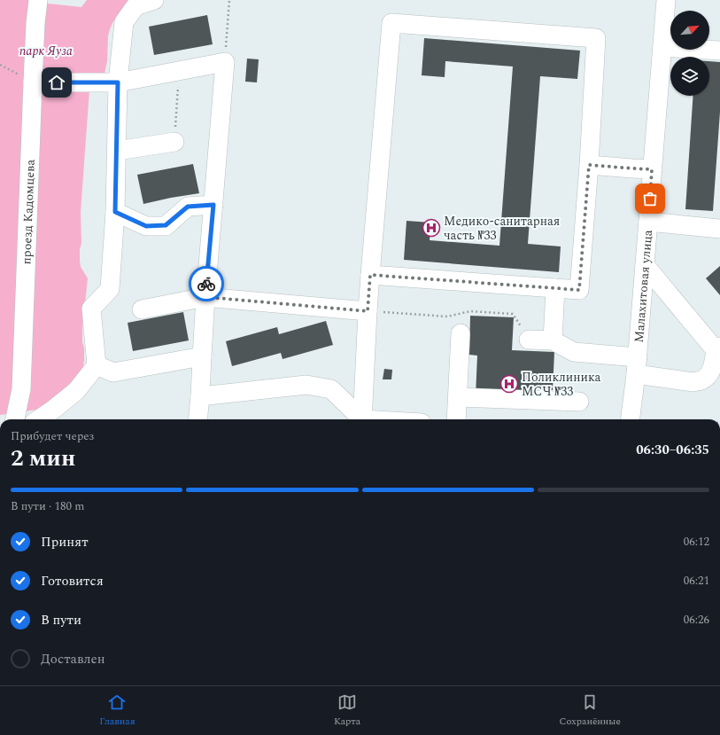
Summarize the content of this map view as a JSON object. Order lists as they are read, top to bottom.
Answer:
{
  "streets": {
    "street": ["проезд Кадомцева", "Малахитовая улица"]
  },
  "parks": ["парк Яуза"],
  "places": {
    "hospital": ["Медико-санитарная часть №33", "Поликлиника МСЧ №33"]
  },
  "north": "top right",
  "page": {
    "heading": ["2 мин", "Прибудет через", "06:30–06:35"],
    "bar": "В пути · 180 m",
    "list": [
      ["Принят", "06:12"],
      ["Готовится", "06:21"],
      ["В пути", "06:26"],
      "Доставлен"
    ],
    "tabs": ["Главная", "Карта", "Сохранённые"]
  }
}
